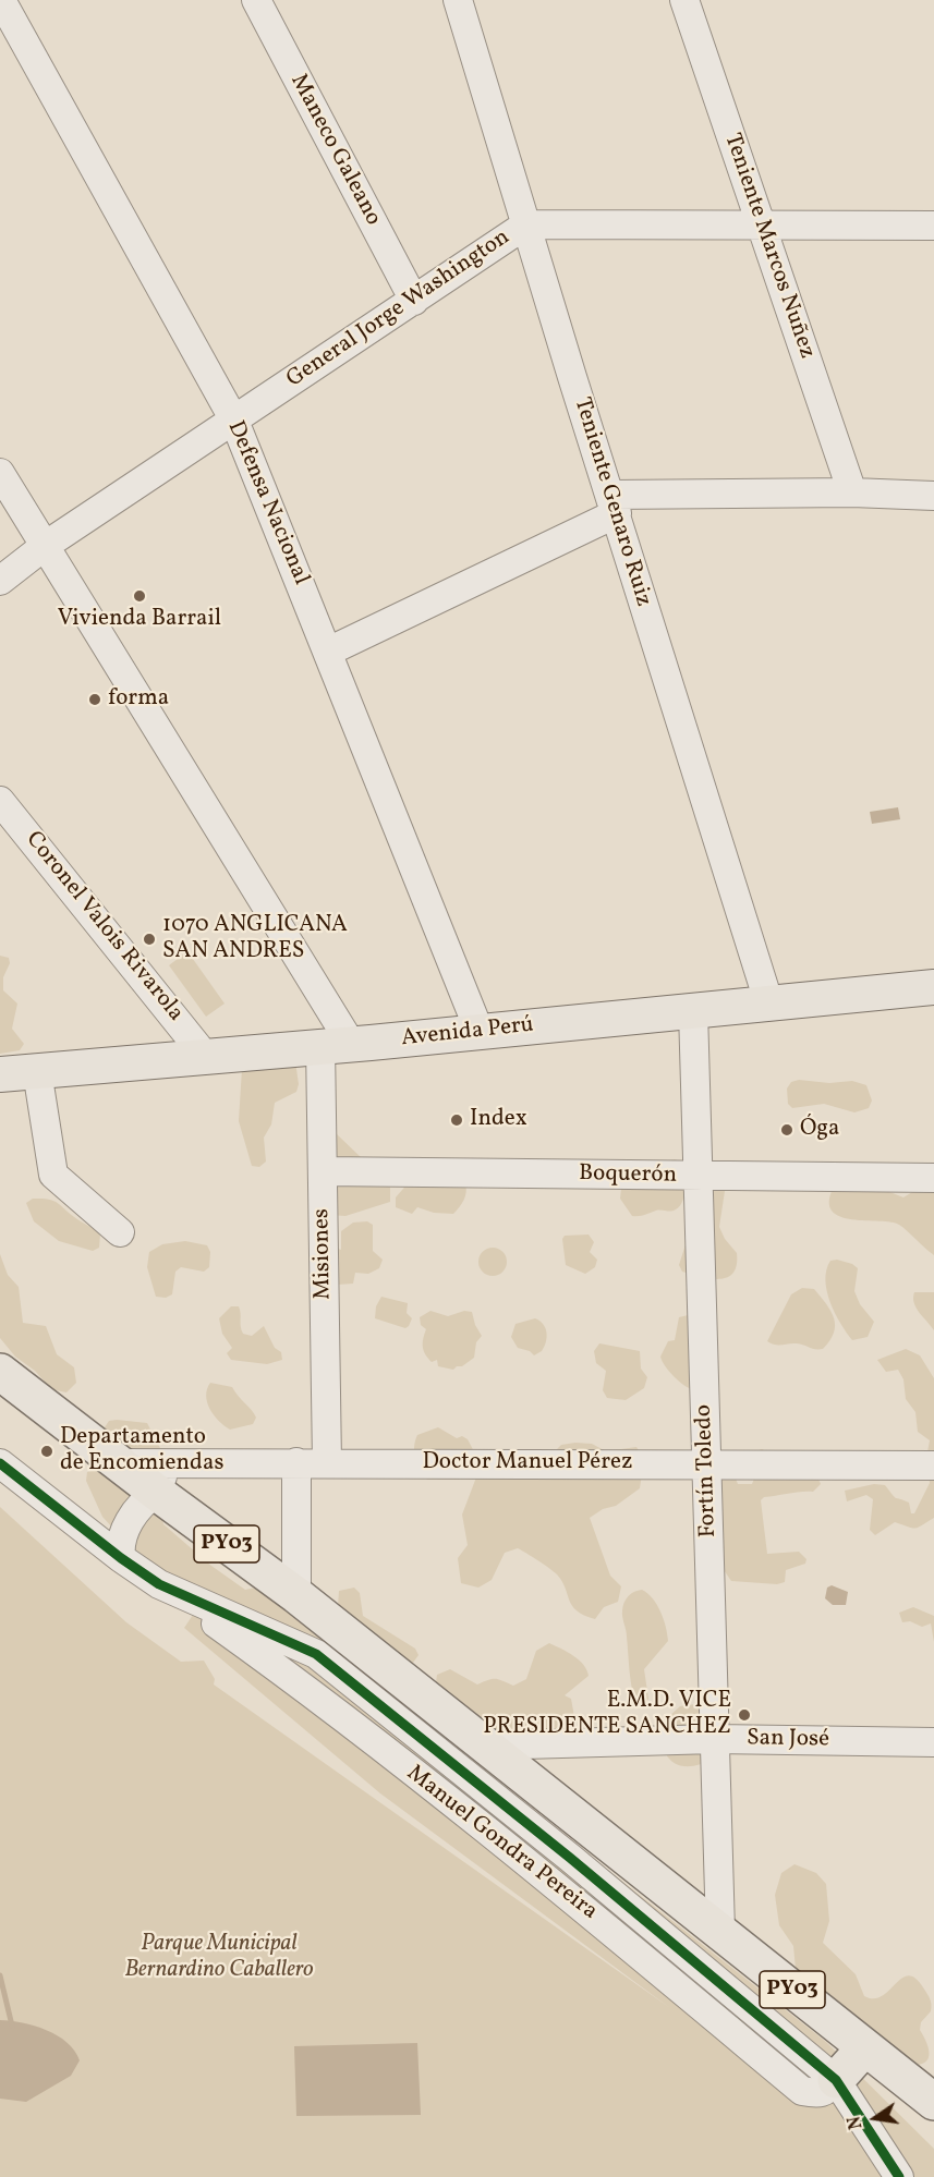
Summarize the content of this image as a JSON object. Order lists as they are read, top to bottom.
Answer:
{
  "streets": {
    "highway": ["PY03"],
    "main road": ["Avenida Perú"],
    "street": [
      "Maneco Galeano",
      "Teniente Marcos Nuñez",
      "General Jorge Washington",
      "Teniente Genaro Ruiz",
      "Defensa Nacional",
      "Coronel Valois Rivarola",
      "Boquerón",
      "Misiones",
      "Doctor Manuel Pérez",
      "Fortín Toledo",
      "San José"
    ]
  },
  "crossings": [
    ["Maneco Galeano", "General Jorge Washington"],
    ["Teniente Marcos Nuñez", "General Jorge Washington"],
    ["General Jorge Washington", "Teniente Genaro Ruiz"],
    ["General Jorge Washington", "Defensa Nacional"],
    ["Teniente Genaro Ruiz", "Avenida Perú"],
    ["Defensa Nacional", "Avenida Perú"],
    ["Coronel Valois Rivarola", "Avenida Perú"],
    ["Avenida Perú", "Misiones"],
    ["Avenida Perú", "Fortín Toledo"],
    ["Boquerón", "Misiones"],
    ["Boquerón", "Fortín Toledo"],
    ["Misiones", "Doctor Manuel Pérez"],
    ["Doctor Manuel Pérez", "Fortín Toledo"],
    ["Doctor Manuel Pérez", "PY03"],
    ["Fortín Toledo", "PY03"],
    ["Fortín Toledo", "San José"],
    ["PY03", "San José"]
  ],
  "parks": ["Parque Municipal Bernardino Caballero"],
  "places": [
    "Vivienda Barrail",
    "forma",
    "1070 ANGLICANA SAN ANDRES",
    "Index",
    "Óga",
    "Departamento de Encomiendas",
    "E.M.D. VICE PRESIDENTE SANCHEZ"
  ],
  "north": "left"
}
